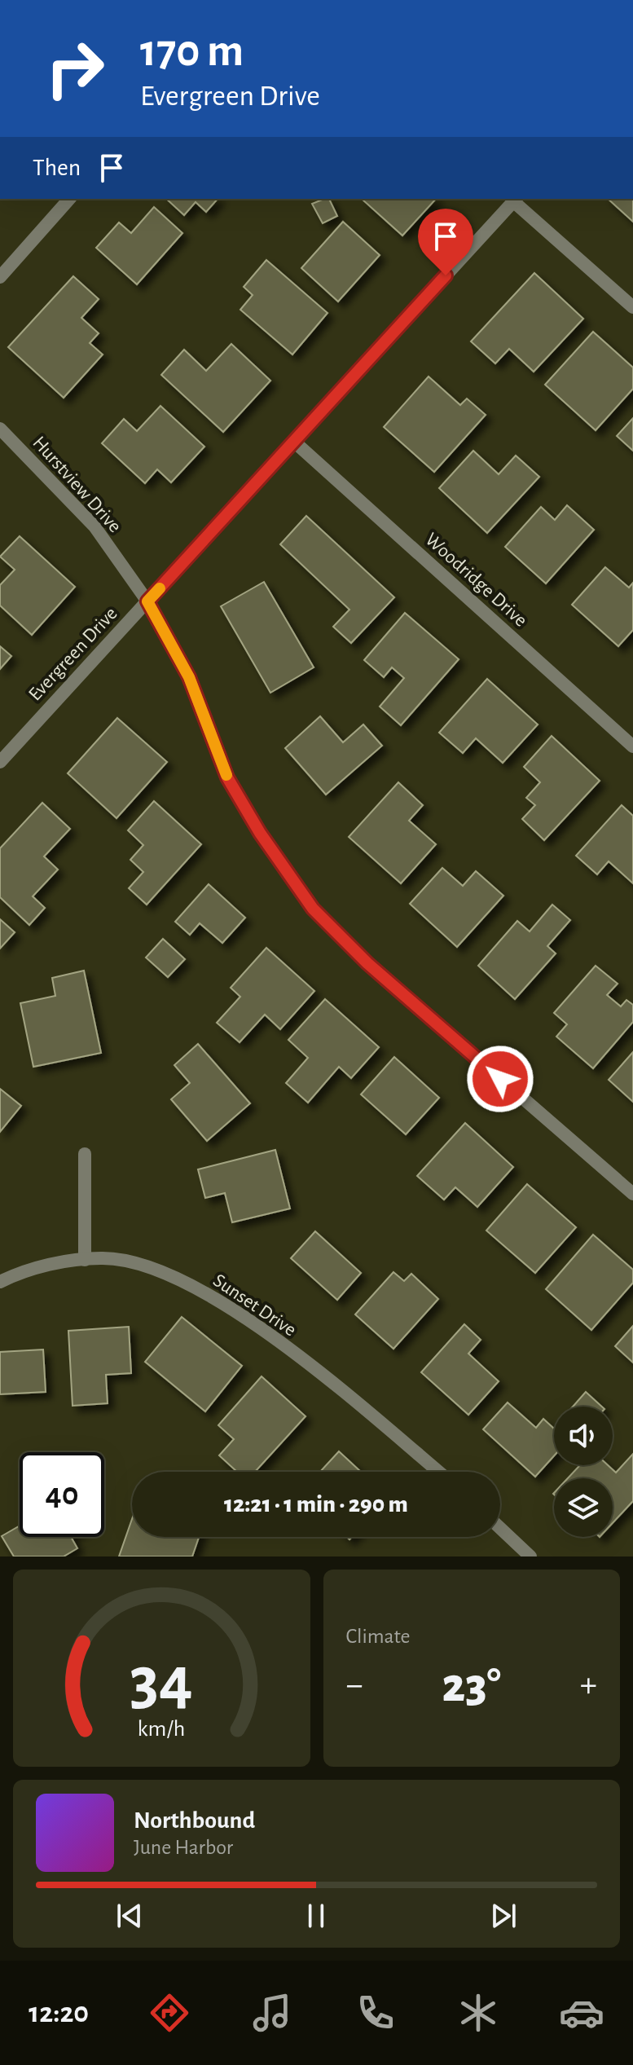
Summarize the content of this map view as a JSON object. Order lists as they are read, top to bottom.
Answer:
{
  "streets": {
    "street": [
      "Hurstview Drive",
      "Woodridge Drive",
      "Evergreen Drive",
      "Sunset Drive"
    ]
  },
  "crossings": [
    ["Hurstview Drive", "Evergreen Drive"],
    ["Woodridge Drive", "Evergreen Drive"]
  ],
  "page": {
    "turn": ["170 m", "Evergreen Drive"],
    "then": "Then",
    "limit": "40",
    "trip": "12:21 · 1 min · 290 m",
    "tile": "Climate",
    "heat": ["−", "23°", "+"],
    "song": ["Northbound", "June Harbor"],
    "tabs": "12:20",
    "gauge": ["34", "km/h"]
  }
}
